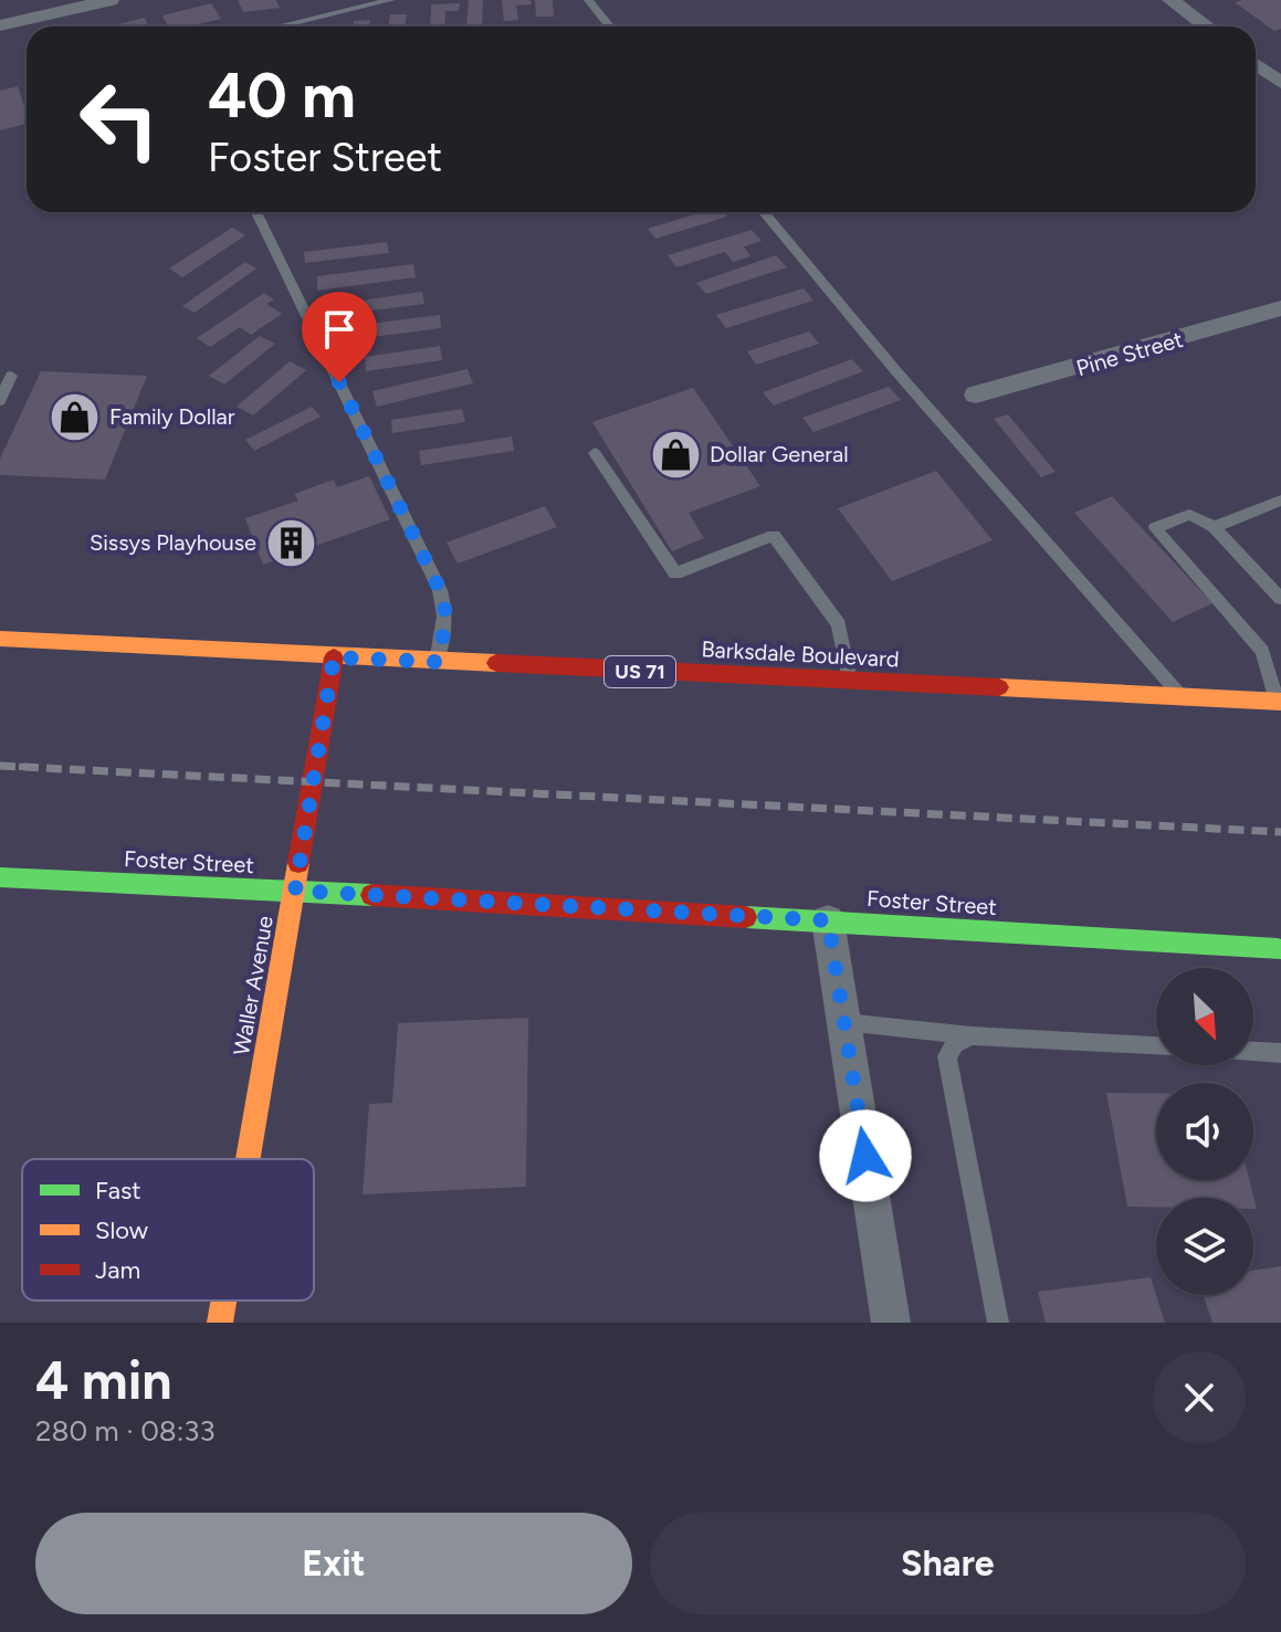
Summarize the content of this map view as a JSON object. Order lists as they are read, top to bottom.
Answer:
{
  "streets": {
    "street": [
      "Pine Street",
      "Barksdale Boulevard",
      "US 71",
      "Foster Street",
      "Waller Avenue"
    ]
  },
  "crossings": [
    ["Barksdale Boulevard", "Waller Avenue"],
    ["Foster Street", "Waller Avenue"]
  ],
  "places": {
    "shop": ["Family Dollar", "Dollar General"],
    "building": ["Sissys Playhouse"]
  },
  "legend": ["Fast", "Slow", "Jam"],
  "north": "bottom right",
  "page": {
    "turn": ["40 m", "Foster Street"],
    "heading": ["4 min", "280 m · 08:33"],
    "buttons": ["Exit", "Share"]
  }
}
